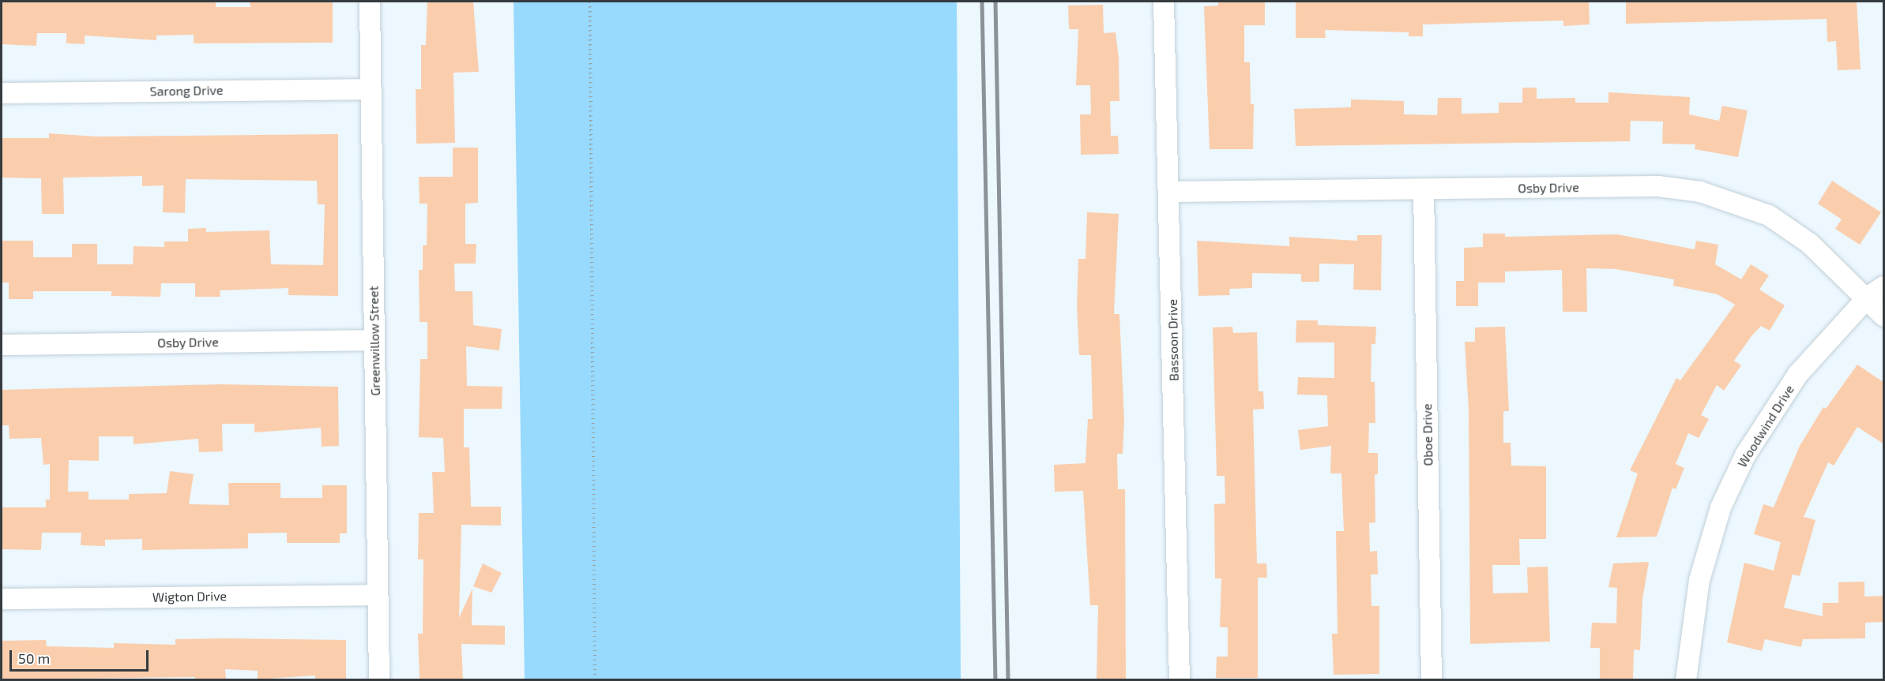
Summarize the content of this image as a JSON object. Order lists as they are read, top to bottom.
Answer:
{
  "streets": {
    "street": [
      "Sarong Drive",
      "Osby Drive",
      "Bassoon Drive",
      "Greenwillow Street",
      "Woodwind Drive",
      "Oboe Drive",
      "Wigton Drive"
    ]
  },
  "crossings": [
    ["Sarong Drive", "Greenwillow Street"],
    ["Osby Drive", "Bassoon Drive"],
    ["Osby Drive", "Greenwillow Street"],
    ["Osby Drive", "Woodwind Drive"],
    ["Osby Drive", "Oboe Drive"],
    ["Greenwillow Street", "Wigton Drive"]
  ],
  "scale_bar": "50 m"
}
